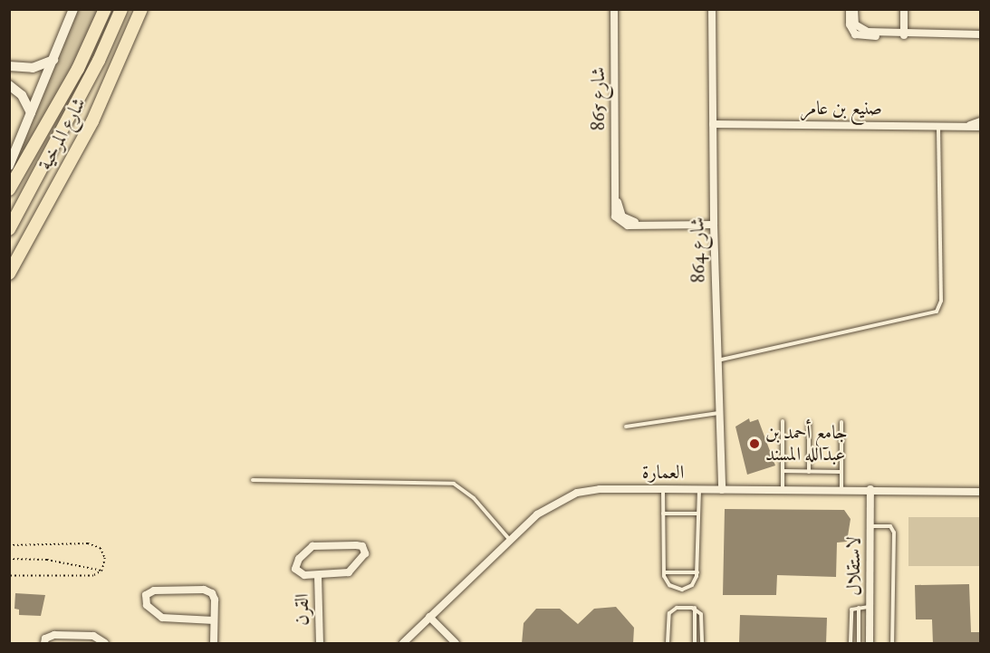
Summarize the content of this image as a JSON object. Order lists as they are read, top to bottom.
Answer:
{
  "streets": {
    "highway": ["شارع المرخية"],
    "street": [
      "شارع 865",
      "صنيع بن عامر",
      "شارع 864",
      "العمارة",
      "لاستقلال",
      "القرن"
    ]
  },
  "crossings": [
    ["شارع 865", "شارع 864"],
    ["صنيع بن عامر", "شارع 864"],
    ["شارع 864", "العمارة"],
    ["العمارة", "لاستقلال"]
  ],
  "places": ["جامع أحمد بن عبدالله المسند"]
}
